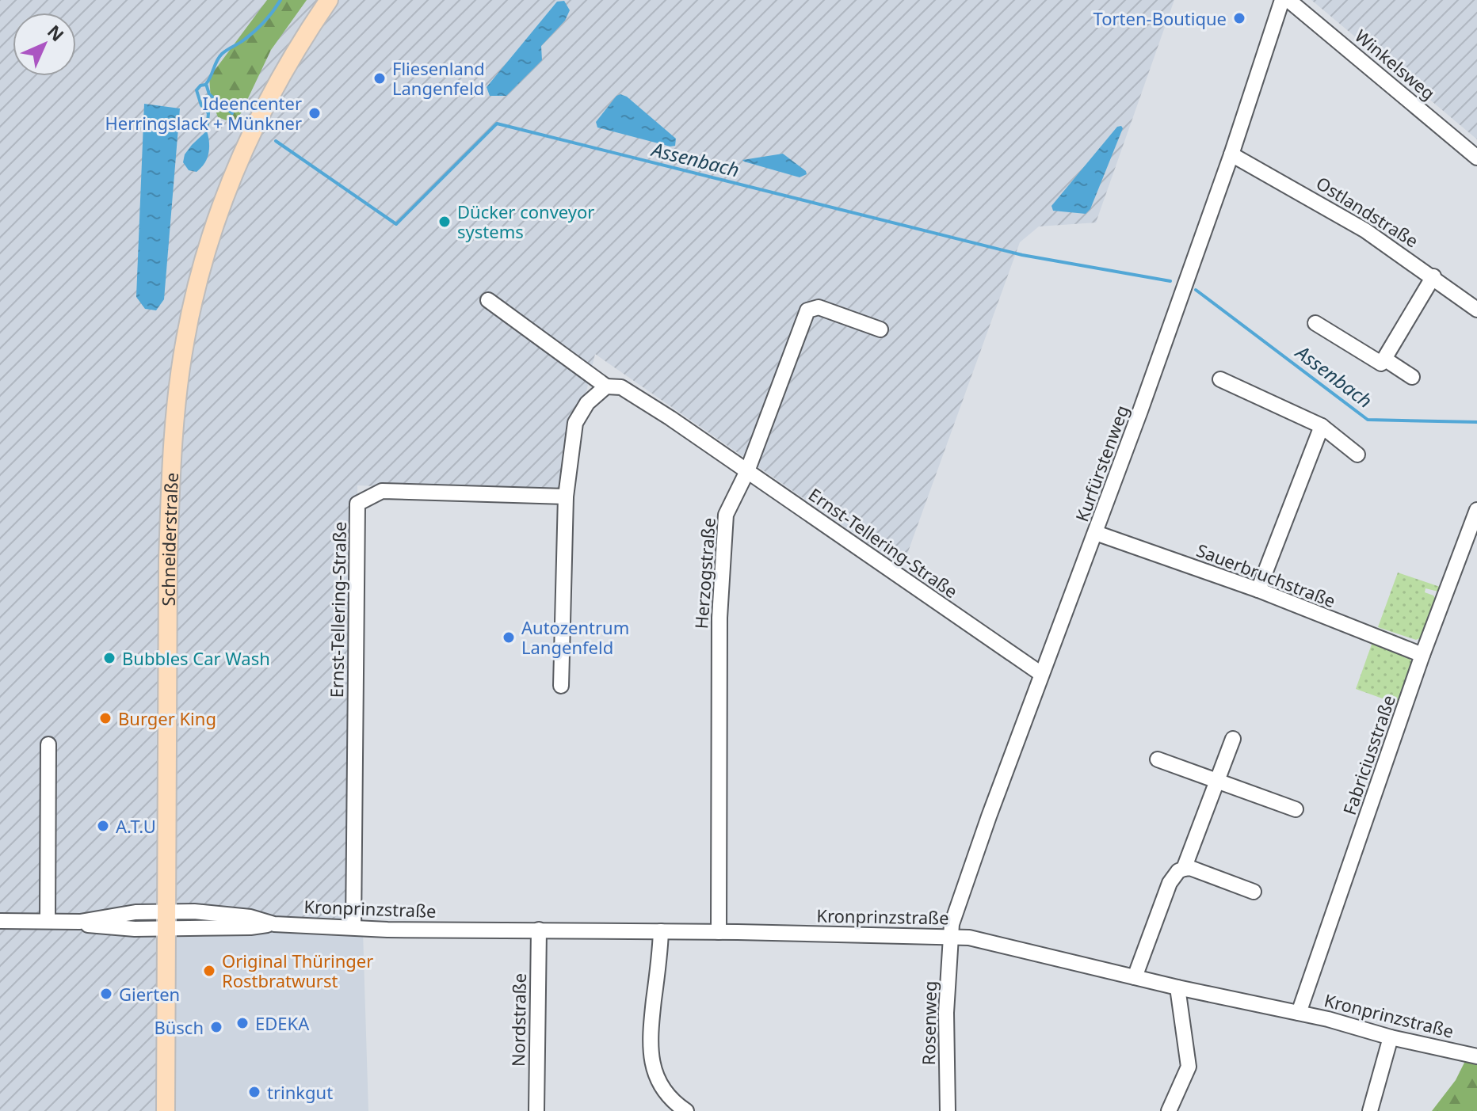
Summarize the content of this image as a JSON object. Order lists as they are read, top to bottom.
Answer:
{
  "streets": {
    "main road": ["Schneiderstraße"],
    "street": [
      "Winkelsweg",
      "Ostlandstraße",
      "Kurfürstenweg",
      "Ernst-Tellering-Straße",
      "Herzogstraße",
      "Sauerbruchstraße",
      "Fabriciusstraße",
      "Kronprinzstraße",
      "Nordstraße",
      "Rosenweg"
    ]
  },
  "crossings": [
    ["Ostlandstraße", "Kurfürstenweg"],
    ["Kurfürstenweg", "Ernst-Tellering-Straße"],
    ["Kurfürstenweg", "Sauerbruchstraße"],
    ["Kurfürstenweg", "Kronprinzstraße"],
    ["Kurfürstenweg", "Rosenweg"],
    ["Schneiderstraße", "Kronprinzstraße"],
    ["Ernst-Tellering-Straße", "Herzogstraße"],
    ["Ernst-Tellering-Straße", "Kronprinzstraße"],
    ["Herzogstraße", "Kronprinzstraße"],
    ["Sauerbruchstraße", "Fabriciusstraße"],
    ["Fabriciusstraße", "Kronprinzstraße"],
    ["Kronprinzstraße", "Nordstraße"],
    ["Kronprinzstraße", "Rosenweg"]
  ],
  "water": ["Assenbach"],
  "places": [
    "Torten-Boutique",
    "Fliesenland Langenfeld",
    "Ideencenter Herringslack + Münkner",
    "Dücker conveyor systems",
    "Autozentrum Langenfeld",
    "Bubbles Car Wash",
    "Burger King",
    "A.T.U",
    "Original Thüringer Rostbratwurst",
    "Gierten",
    "EDEKA",
    "Büsch",
    "trinkgut"
  ],
  "north": "top right"
}
